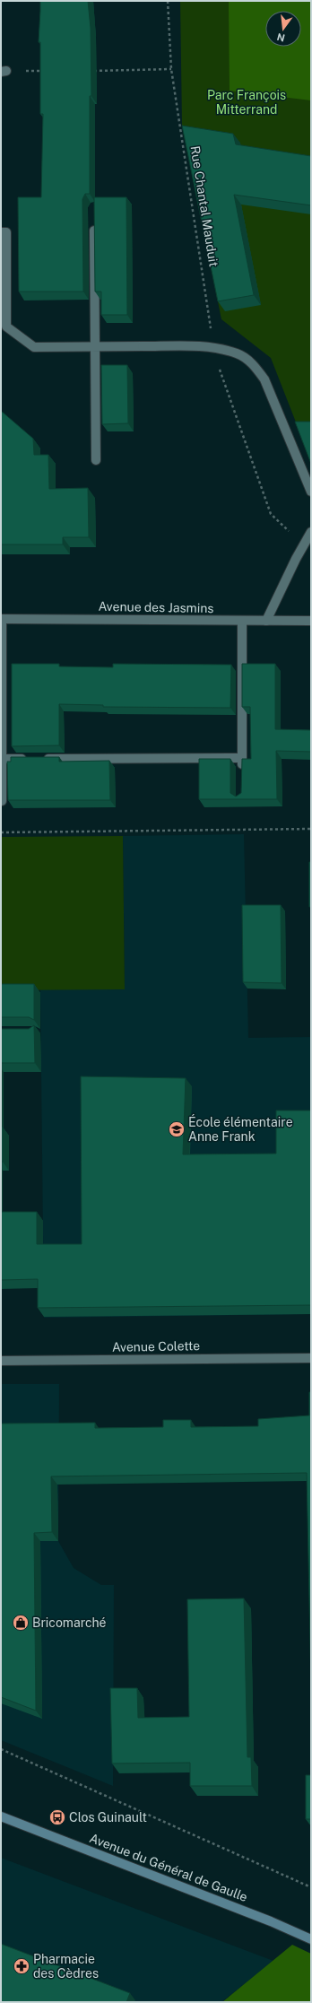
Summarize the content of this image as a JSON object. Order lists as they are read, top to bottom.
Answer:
{
  "streets": {
    "main road": ["Avenue du Général de Gaulle"],
    "street": ["Avenue des Jasmins", "Avenue Colette"],
    "path": ["Rue Chantal Mauduit"]
  },
  "parks": ["Parc François Mitterrand"],
  "places": {
    "school or university": ["École élémentaire Anne Frank"],
    "shop": ["Bricomarché"],
    "bus stop": ["Clos Guinault"],
    "pharmacy": ["Pharmacie des Cèdres"]
  },
  "north": "bottom"
}
